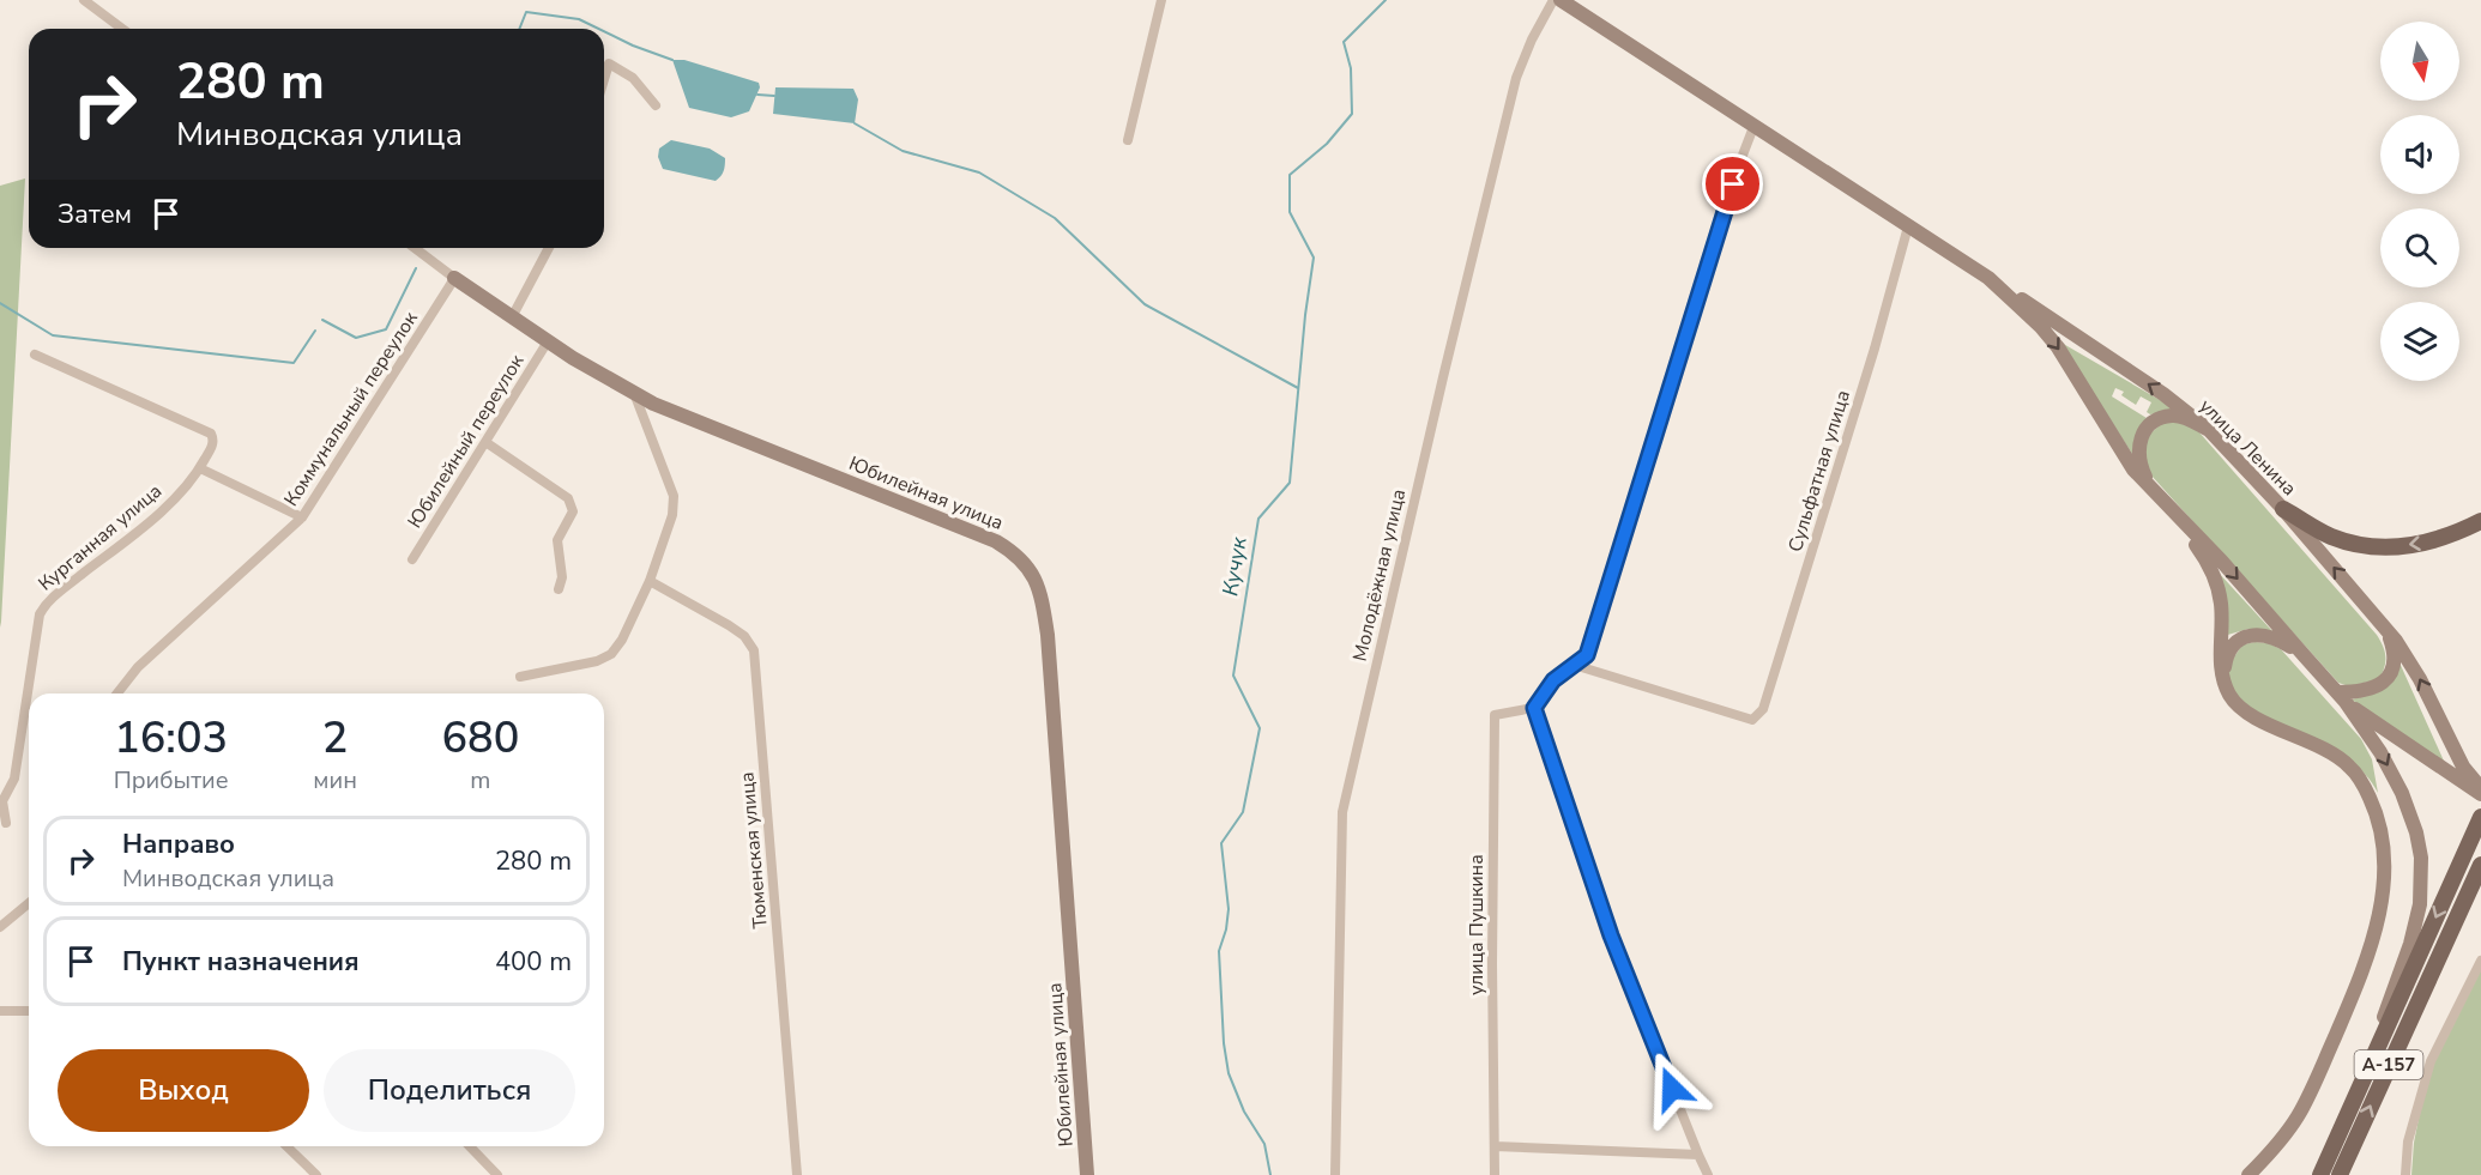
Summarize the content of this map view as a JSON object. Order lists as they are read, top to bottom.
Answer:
{
  "streets": {
    "main road": ["улица Ленина", "Юбилейная улица", "А-157"],
    "street": [
      "Коммунальный переулок",
      "Юбилейный переулок",
      "Сульфатная улица",
      "Курганная улица",
      "Молодёжная улица",
      "Тюменская улица",
      "улица Пушкина"
    ]
  },
  "crossings": [
    ["Коммунальный переулок", "Юбилейная улица"],
    ["Юбилейный переулок", "Юбилейная улица"]
  ],
  "water": ["Кучук"],
  "north": "bottom",
  "page": {
    "turn": ["280 m", "Минводская улица"],
    "then": "Затем",
    "eta": [
      "16:03",
      "Прибытие",
      "2",
      "мин",
      "680",
      "m"
    ],
    "list": [
      {
        "name": "Направо",
        "note": "Минводская улица",
        "value": "280 m"
      },
      {
        "name": "Пункт назначения",
        "value": "400 m"
      }
    ],
    "buttons": ["Выход", "Поделиться"]
  }
}
